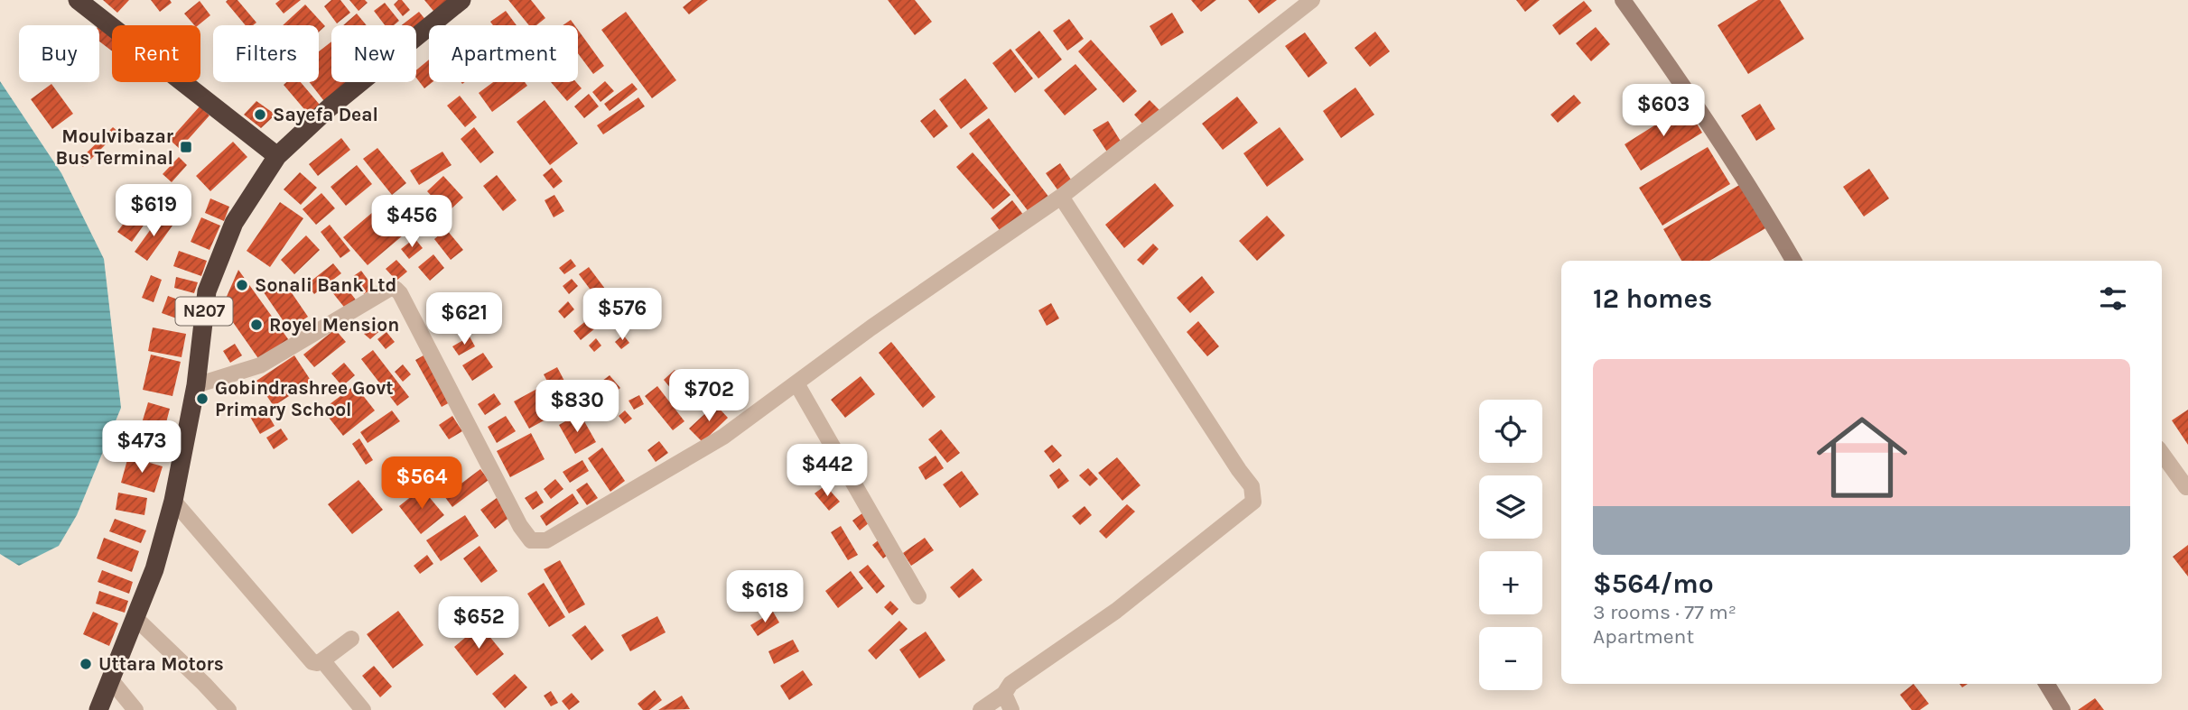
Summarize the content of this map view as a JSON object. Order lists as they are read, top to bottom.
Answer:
{
  "streets": {
    "highway": ["N207"]
  },
  "places": {
    "other": [
      "Sayefa Deal",
      "Sonali Bank Ltd",
      "Royel Mension",
      "Gobindrashree Govt Primary School",
      "Uttara Motors"
    ],
    "transit": ["Moulvibazar Bus Terminal"]
  },
  "page": {
    "chip": [
      "Buy",
      "Rent",
      "Filters",
      "New",
      "Apartment"
    ],
    "price": [
      "$603",
      "$619",
      "$456",
      "$576",
      "$621",
      "$702",
      "$830",
      "$473",
      "$442",
      "$564",
      "$618",
      "$652"
    ],
    "heading": "12 homes",
    "list": [
      {
        "name": "$564/mo",
        "note": "3 rooms · 77 m² · Apartment"
      }
    ],
    "map_buttons": ["+", "−"]
  }
}
